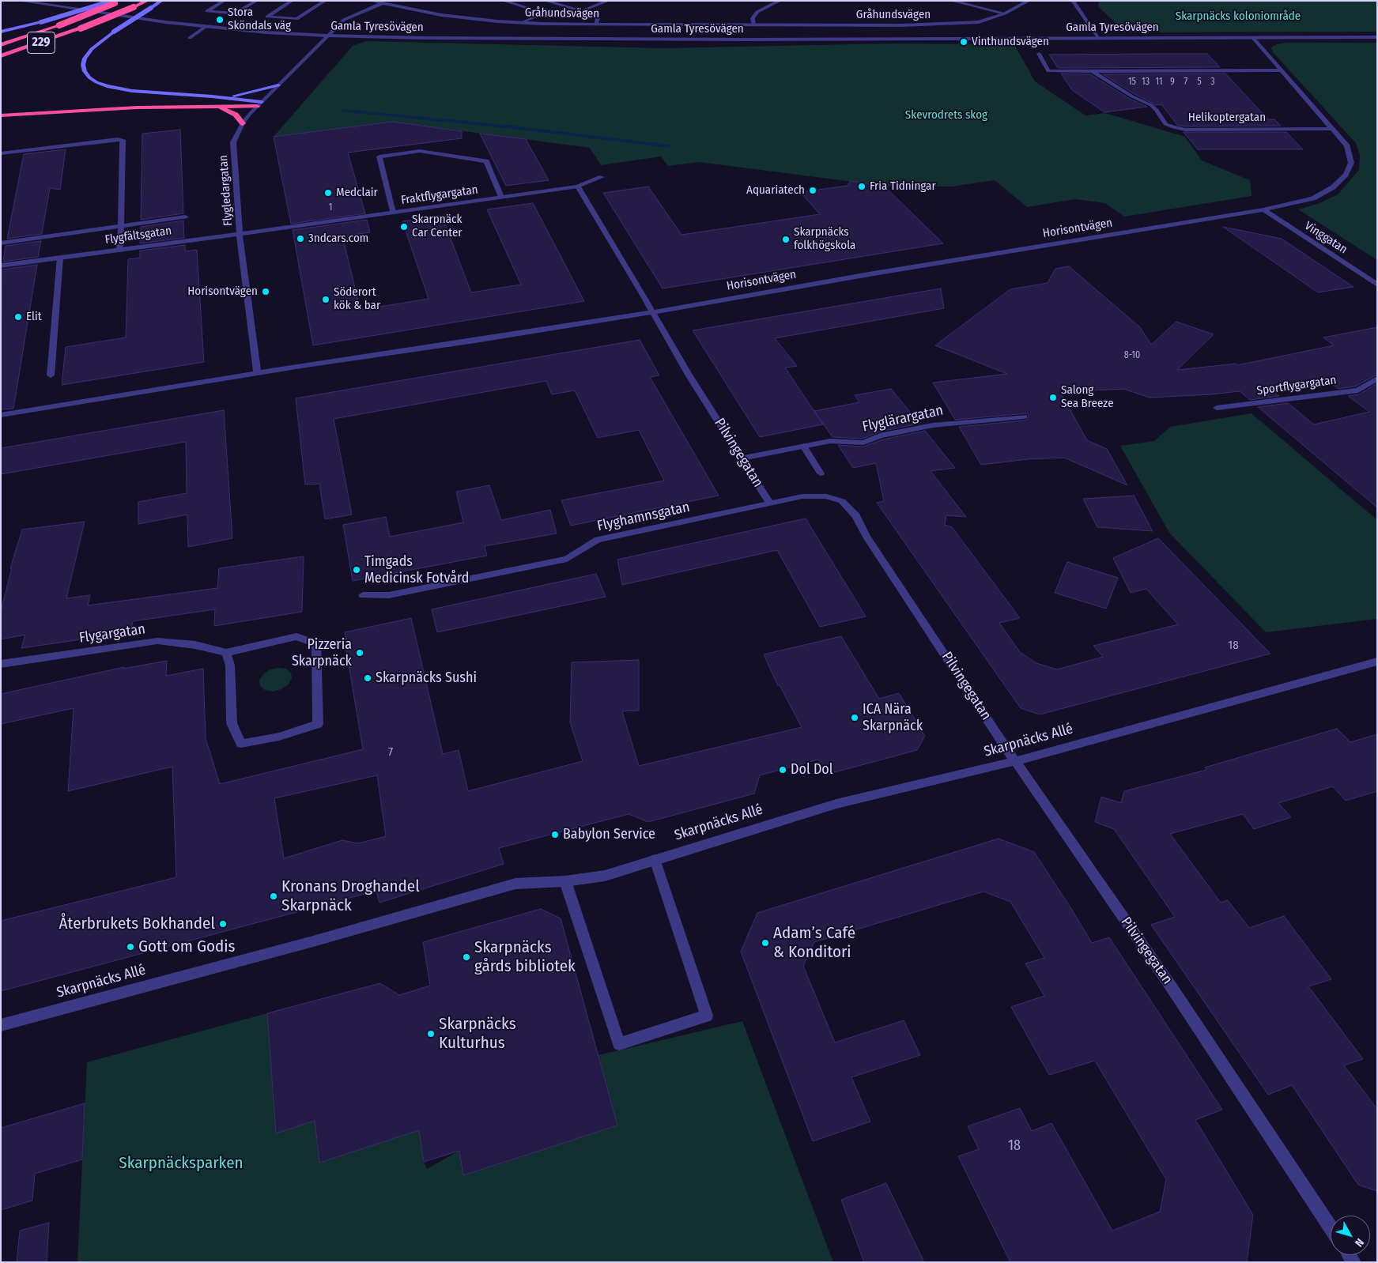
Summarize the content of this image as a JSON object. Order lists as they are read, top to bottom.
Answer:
{
  "streets": {
    "highway": ["229"],
    "street": [
      "Gråhundsvägen",
      "Gamla Tyresövägen",
      "Helikoptergatan",
      "Flygledargatan",
      "Fraktflygargatan",
      "Horisontvägen",
      "Flygfältsgatan",
      "Vinggatan",
      "Sportflygargatan",
      "Flyglärargatan",
      "Pilvingegatan",
      "Flyghamnsgatan",
      "Flygargatan",
      "Skarpnäcks Allé"
    ]
  },
  "crossings": [
    ["Gråhundsvägen", "Flygledargatan"],
    ["Gamla Tyresövägen", "Flygledargatan"],
    ["Gamla Tyresövägen", "Horisontvägen"],
    ["Helikoptergatan", "Horisontvägen"],
    ["Flygledargatan", "Horisontvägen"],
    ["Flygledargatan", "Flygfältsgatan"],
    ["Fraktflygargatan", "Flygfältsgatan"],
    ["Fraktflygargatan", "Pilvingegatan"],
    ["Horisontvägen", "Vinggatan"],
    ["Horisontvägen", "Pilvingegatan"],
    ["Flyglärargatan", "Pilvingegatan"],
    ["Pilvingegatan", "Flyghamnsgatan"],
    ["Pilvingegatan", "Skarpnäcks Allé"]
  ],
  "parks": ["Skarpnäcks koloniområde", "Skevrodrets skog", "Skarpnäcksparken"],
  "places": [
    "Stora Sköndals väg",
    "Vinthundsvägen",
    "Fria Tidningar",
    "Aquariatech",
    "Medclair",
    "Skarpnäck Car Center",
    "3ndcars.com",
    "Skarpnäcks folkhögskola",
    "Horisontvägen",
    "Söderort kök & bar",
    "Elit",
    "Salong Sea Breeze",
    "Timgads Medicinsk Fotvård",
    "Pizzeria Skarpnäck",
    "Skarpnäcks Sushi",
    "ICA Nära Skarpnäck",
    "Dol Dol",
    "Babylon Service",
    "Kronans Droghandel Skarpnäck",
    "Återbrukets Bokhandel",
    "Adam’s Café & Konditori",
    "Gott om Godis",
    "Skarpnäcks gårds bibliotek",
    "Skarpnäcks Kulturhus"
  ],
  "house_numbers": [
    "15",
    "13",
    "11",
    "9",
    "7",
    "5",
    "3",
    "1",
    "8-10",
    "18",
    "7",
    "18"
  ],
  "north": "bottom right"
}
